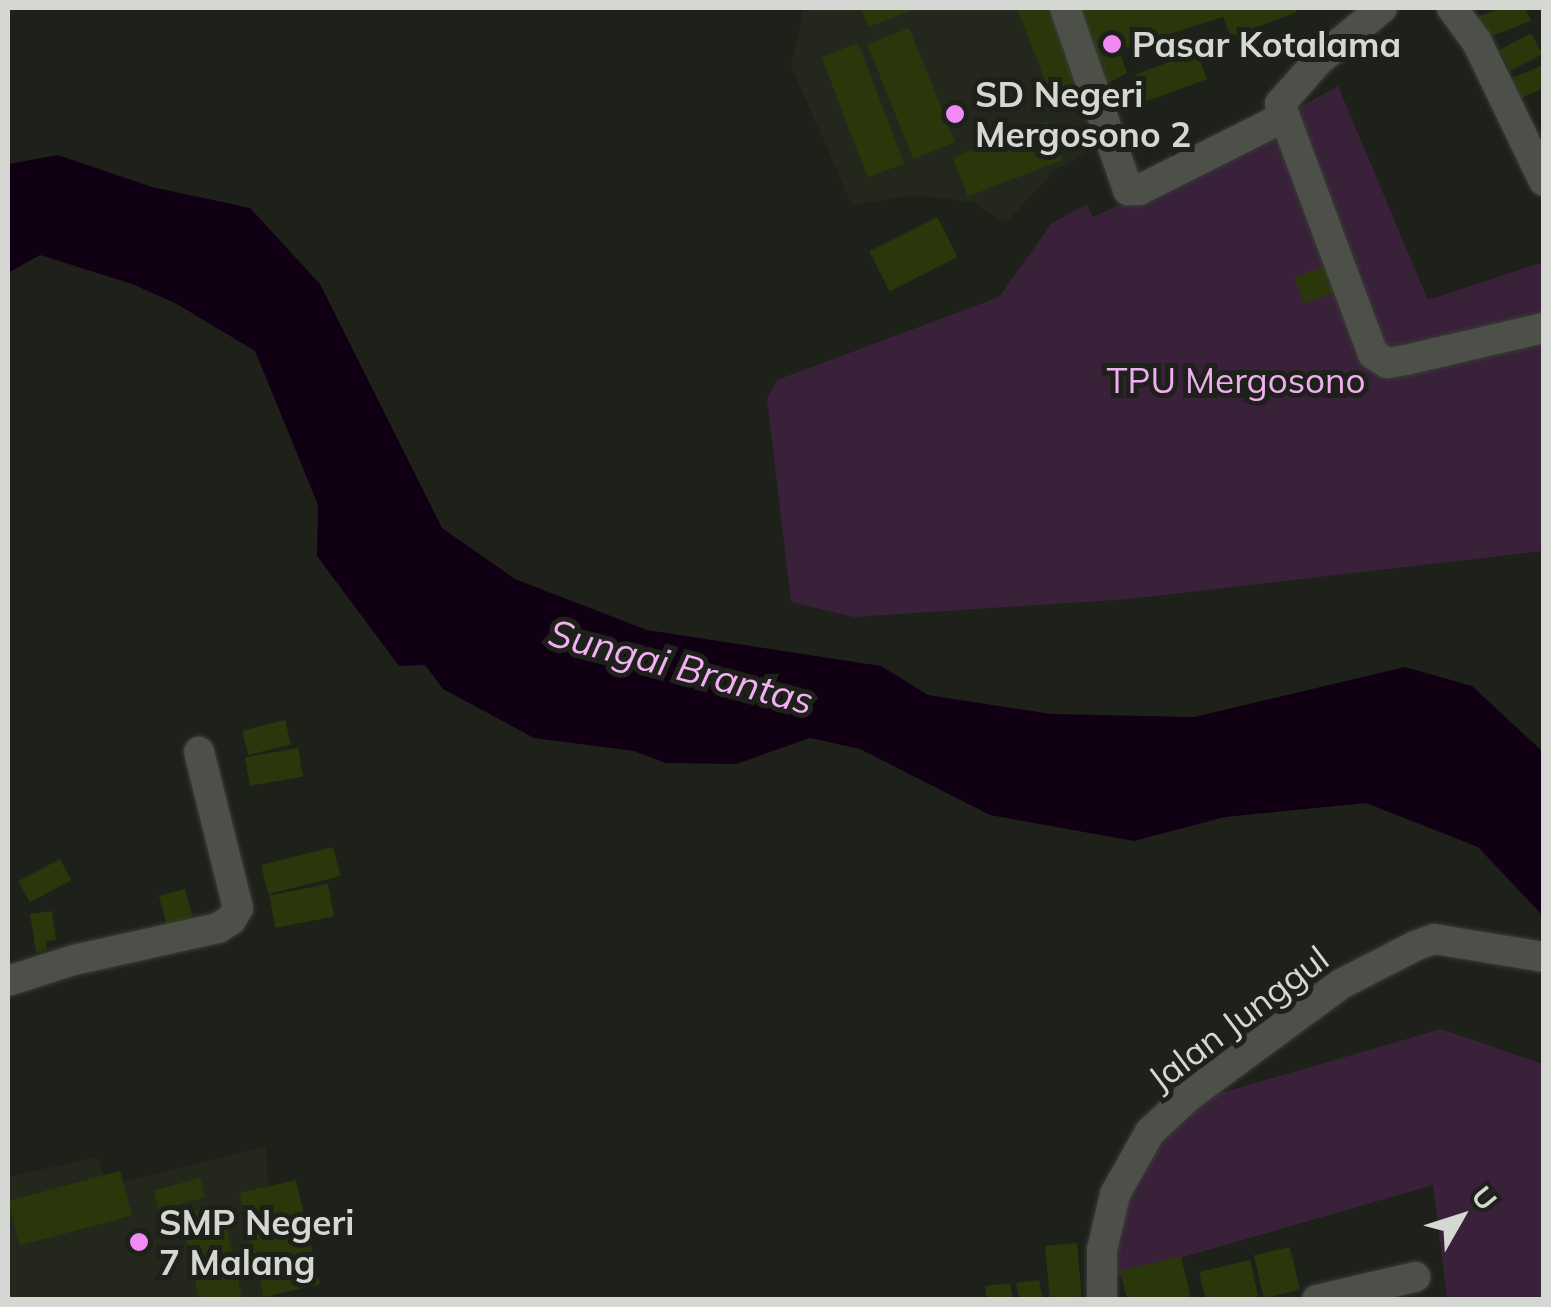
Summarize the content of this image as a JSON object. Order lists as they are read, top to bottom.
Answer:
{
  "streets": {
    "street": ["Jalan Junggul"]
  },
  "water": ["Sungai Brantas"],
  "parks": ["TPU Mergosono"],
  "places": ["Pasar Kotalama", "SD Negeri Mergosono 2", "SMP Negeri 7 Malang"],
  "north": "top right"
}
